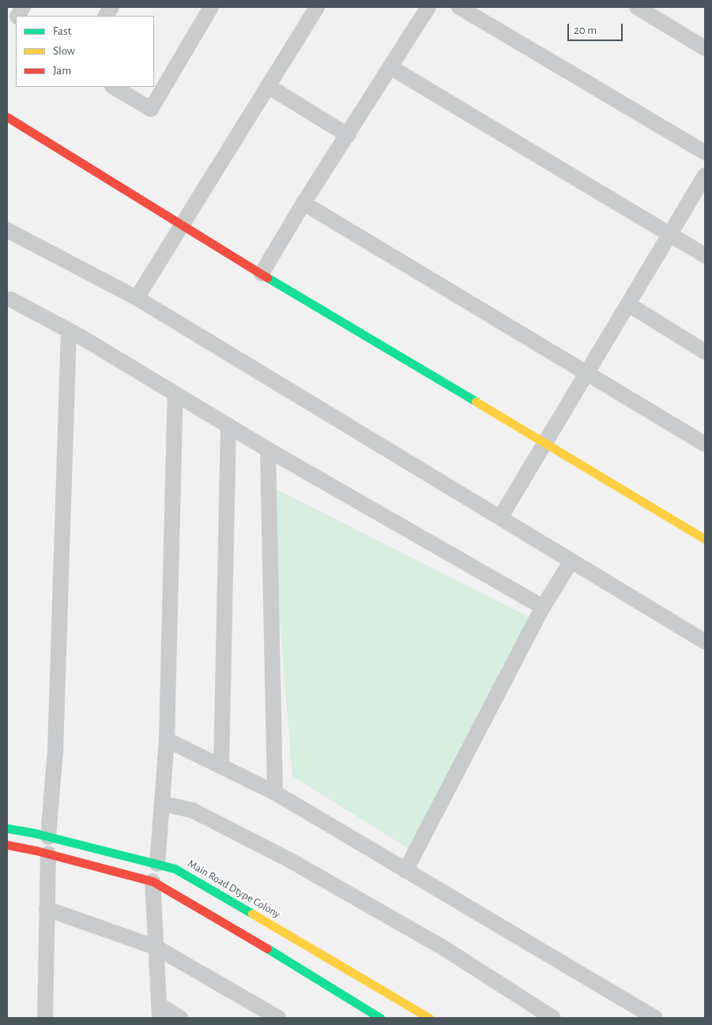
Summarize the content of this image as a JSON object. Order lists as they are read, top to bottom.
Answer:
{
  "streets": {
    "main road": ["Main Road Dtype Colony"]
  },
  "legend": ["Fast", "Slow", "Jam"],
  "scale_bar": "20 m"
}
